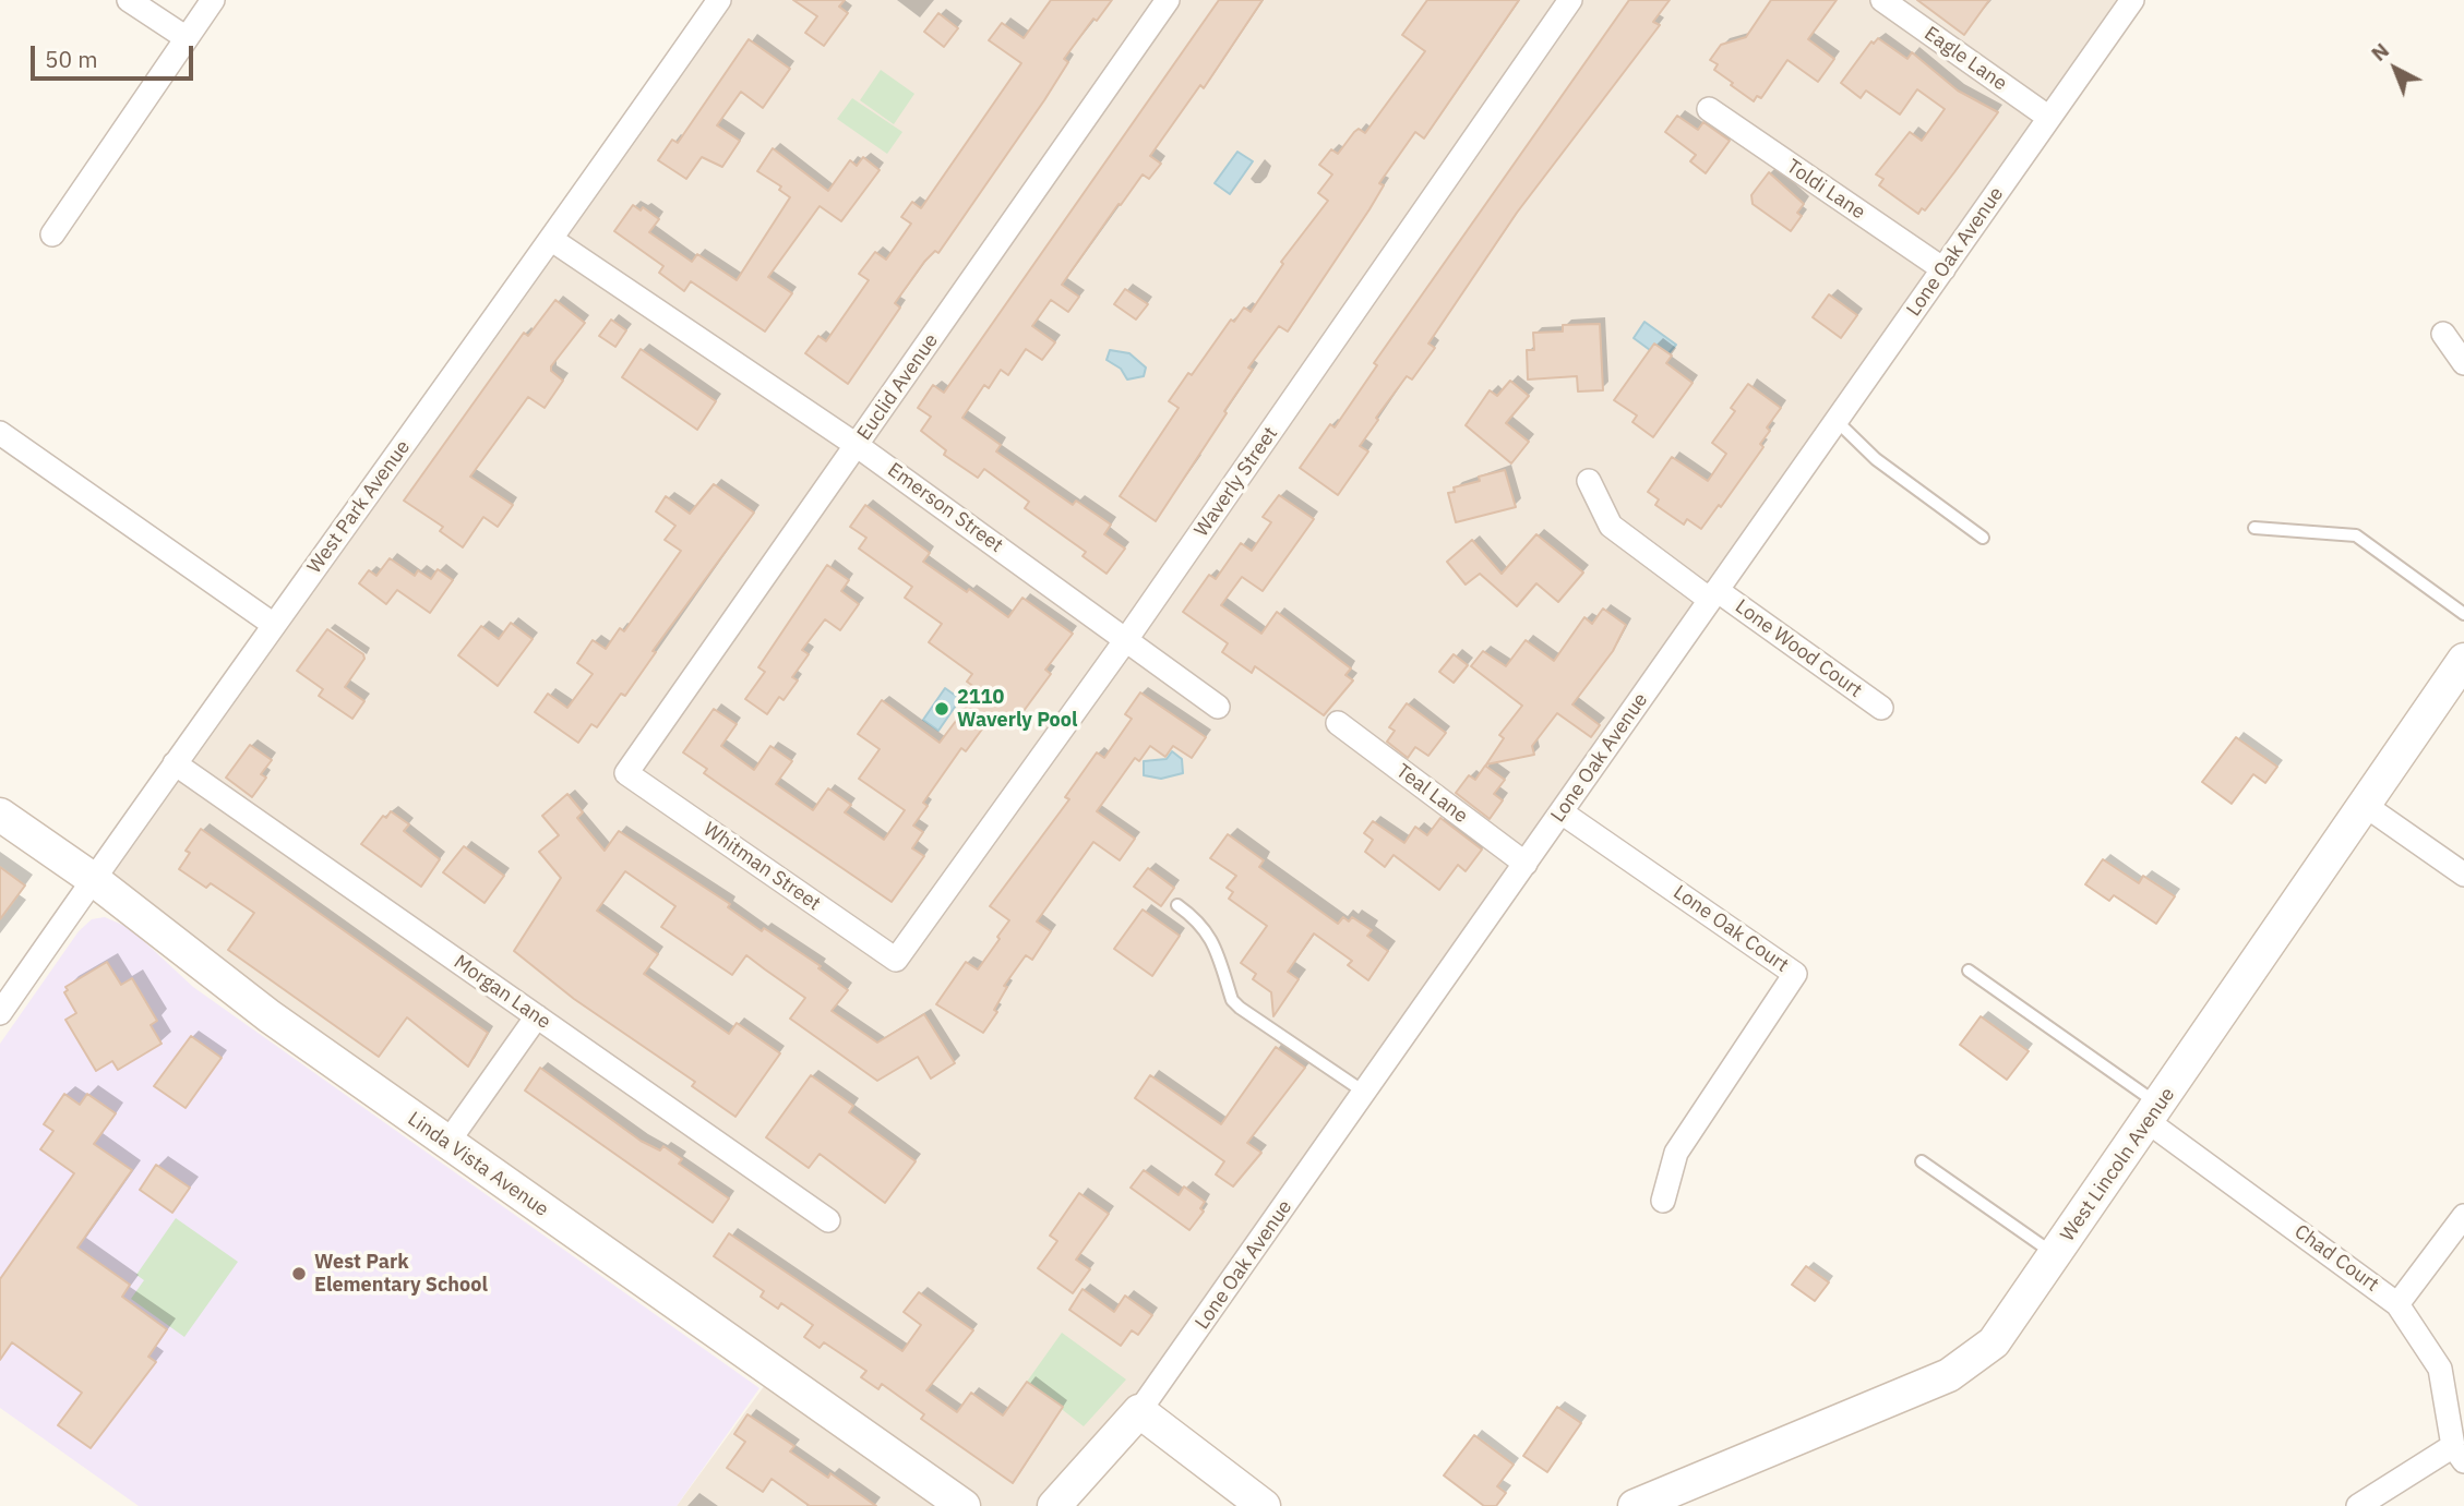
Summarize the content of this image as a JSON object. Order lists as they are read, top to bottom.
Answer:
{
  "streets": {
    "street": [
      "Eagle Lane",
      "Toldi Lane",
      "Lone Oak Avenue",
      "Euclid Avenue",
      "Waverly Street",
      "West Park Avenue",
      "Emerson Street",
      "Lone Wood Court",
      "Teal Lane",
      "Whitman Street",
      "Lone Oak Court",
      "Morgan Lane",
      "Linda Vista Avenue",
      "West Lincoln Avenue",
      "Chad Court"
    ]
  },
  "crossings": [
    ["Eagle Lane", "Lone Oak Avenue"],
    ["Toldi Lane", "Lone Oak Avenue"],
    ["Lone Oak Avenue", "Lone Wood Court"],
    ["Lone Oak Avenue", "Teal Lane"],
    ["Lone Oak Avenue", "Lone Oak Court"],
    ["Euclid Avenue", "Emerson Street"],
    ["Euclid Avenue", "Whitman Street"],
    ["Waverly Street", "Emerson Street"],
    ["Waverly Street", "Whitman Street"],
    ["West Park Avenue", "Emerson Street"],
    ["West Park Avenue", "Morgan Lane"],
    ["West Park Avenue", "Linda Vista Avenue"],
    ["West Lincoln Avenue", "Chad Court"]
  ],
  "places": ["2110 Waverly Pool", "West Park Elementary School"],
  "scale_bar": "50 m",
  "north": "top left"
}
